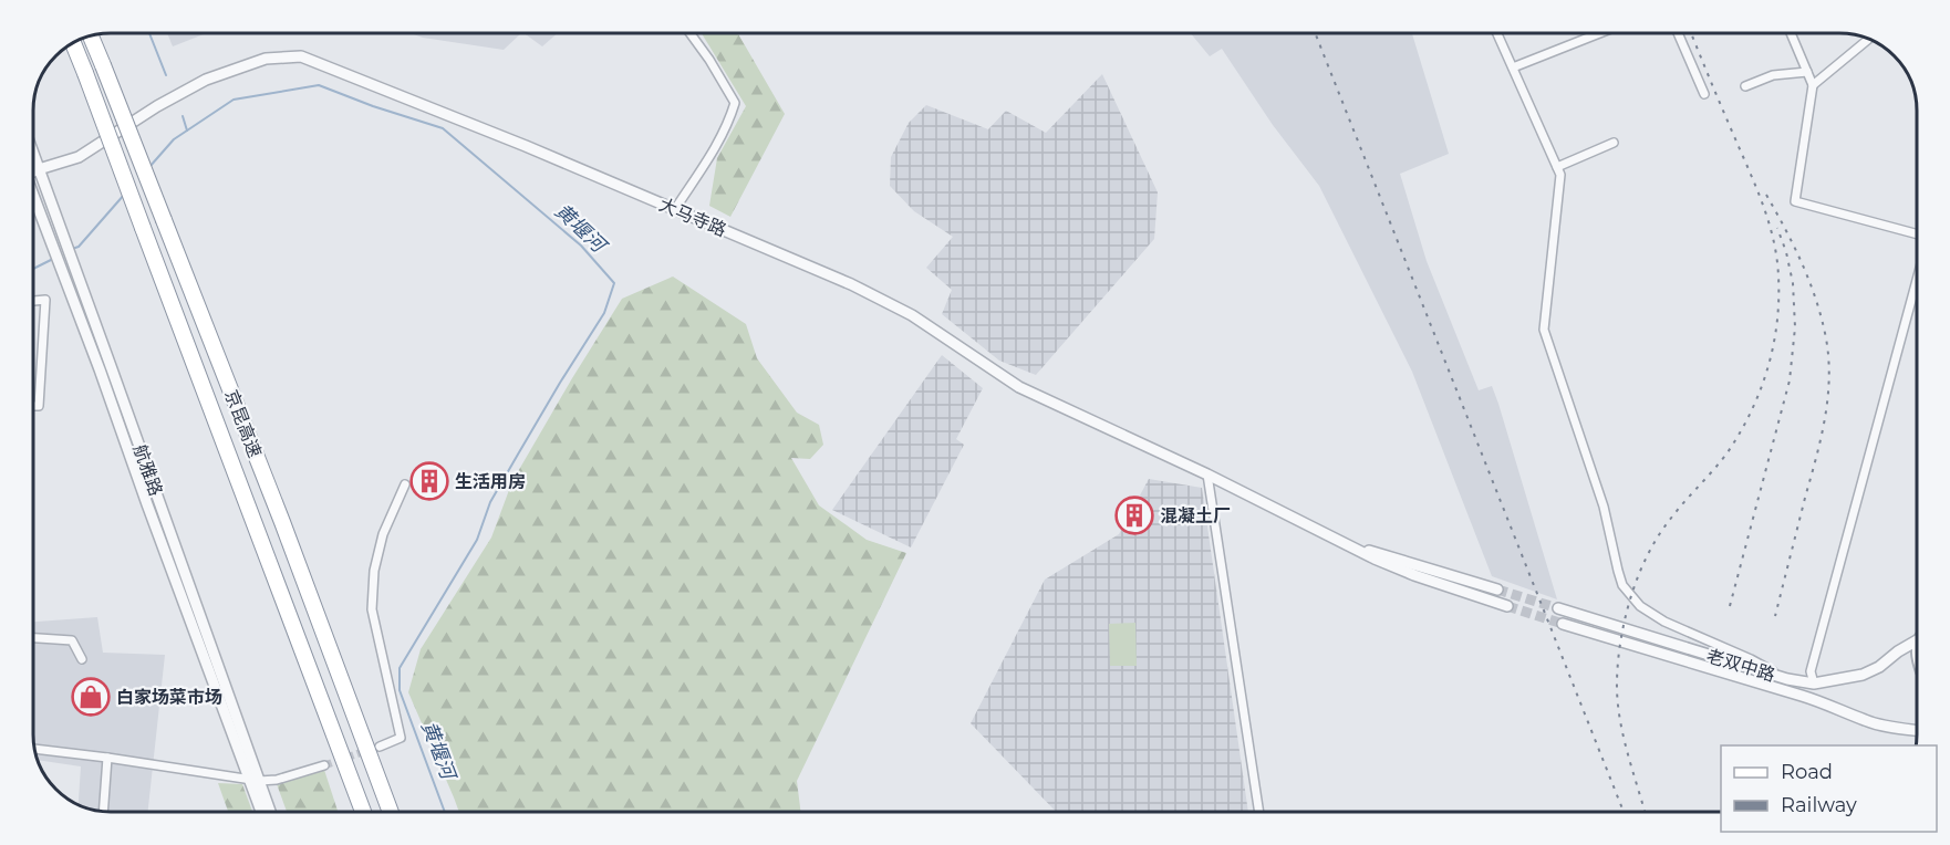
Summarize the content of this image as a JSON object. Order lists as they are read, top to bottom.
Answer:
{
  "streets": {
    "highway": ["京昆高速"],
    "street": ["大马寺路", "航雅路", "老双中路"]
  },
  "crossings": [
    ["大马寺路", "航雅路"]
  ],
  "water": ["黄堰河"],
  "places": {
    "building": ["生活用房", "混凝土厂"],
    "shop": ["白家场菜市场"]
  },
  "legend": ["Road", "Railway"]
}
